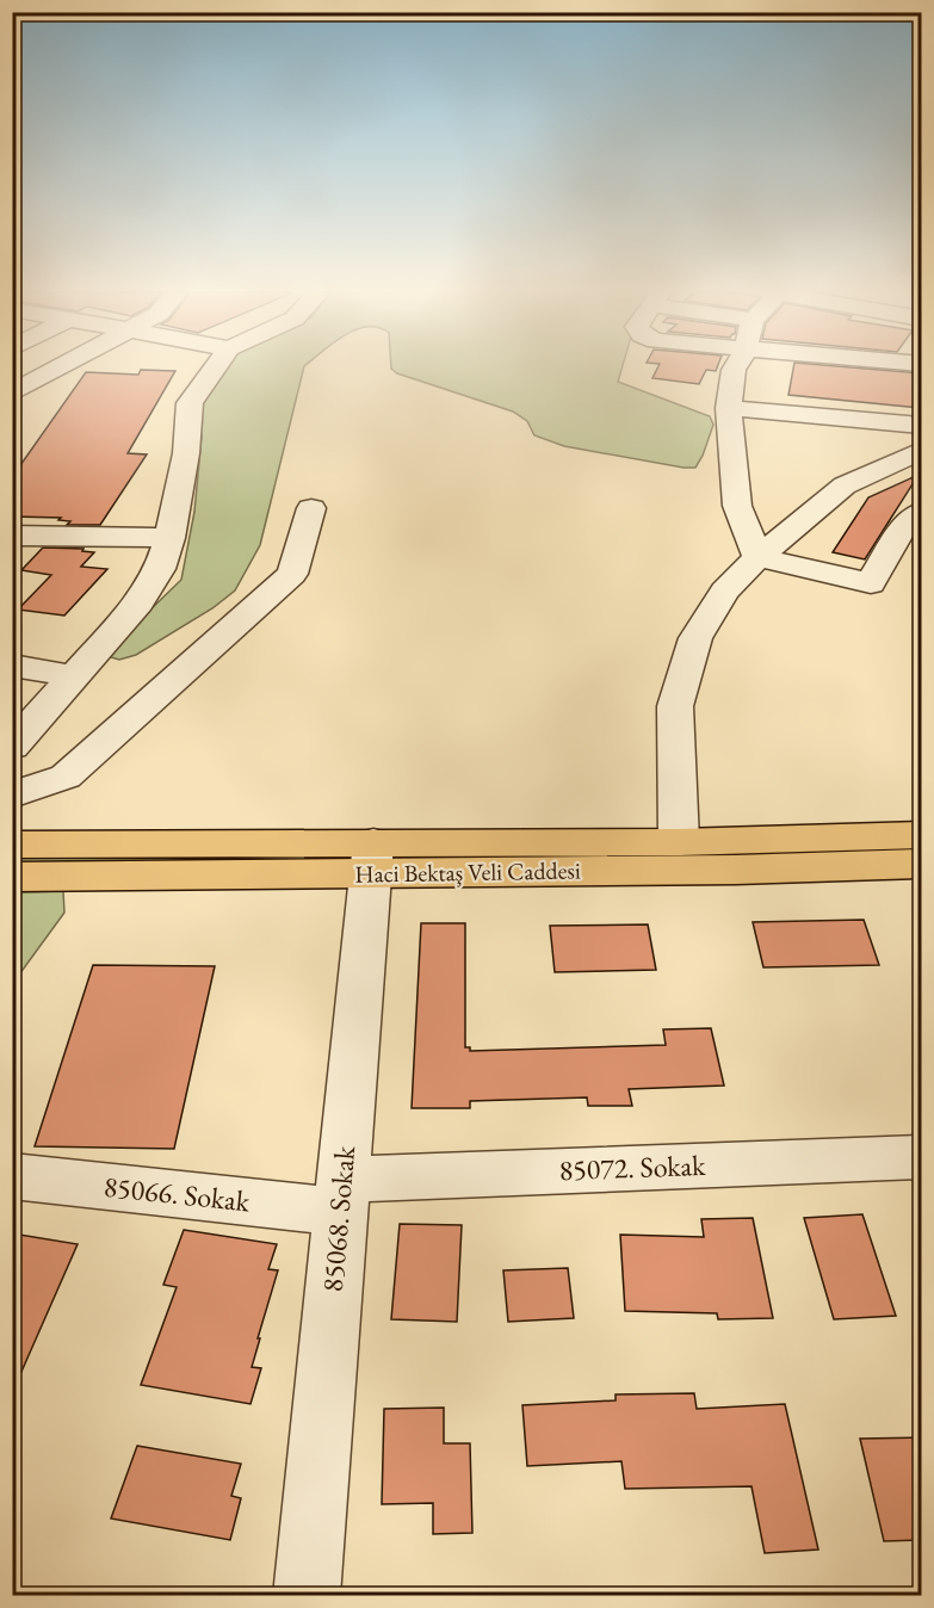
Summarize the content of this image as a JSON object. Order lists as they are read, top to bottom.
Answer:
{
  "streets": {
    "main road": ["Haci Bektaş Veli Caddesi"],
    "street": ["85072. Sokak", "85066. Sokak", "85068. Sokak"]
  },
  "crossings": [
    ["Haci Bektaş Veli Caddesi", "85068. Sokak"],
    ["85072. Sokak", "85066. Sokak"],
    ["85072. Sokak", "85068. Sokak"],
    ["85066. Sokak", "85068. Sokak"]
  ]
}
